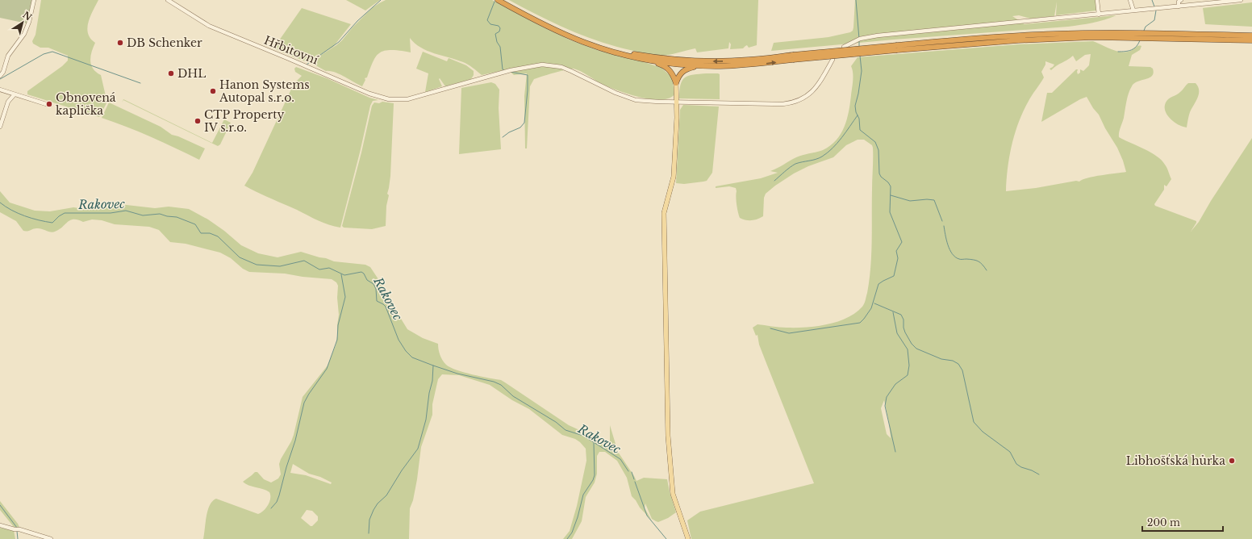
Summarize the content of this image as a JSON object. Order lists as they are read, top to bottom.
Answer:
{
  "streets": {
    "street": ["Hřbitovní"]
  },
  "water": ["Rakovec"],
  "places": [
    "DB Schenker",
    "DHL",
    "Hanon Systems Autopal s.r.o.",
    "Obnovená kaplička",
    "CTP Property IV s.r.o.",
    "Libhošťská hůrka"
  ],
  "scale_bar": "200 m",
  "north": "top right"
}
